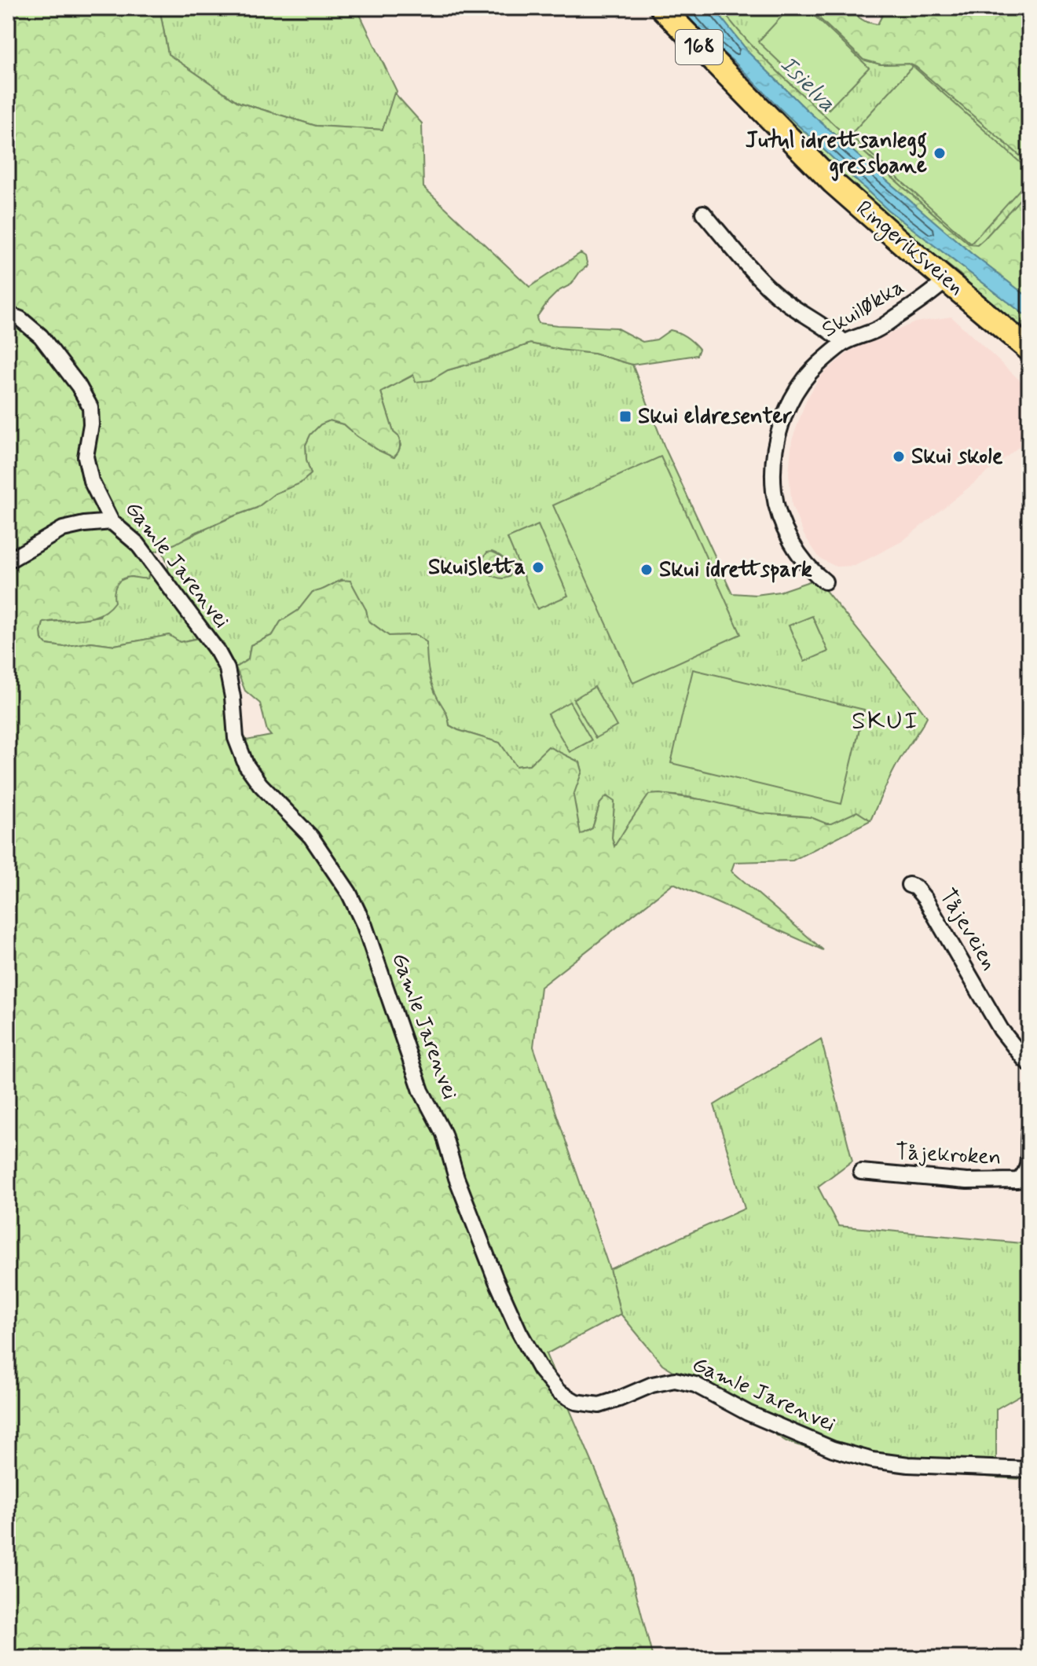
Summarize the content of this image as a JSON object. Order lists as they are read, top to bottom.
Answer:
{
  "streets": {
    "main road": ["168", "Ringeriksveien"],
    "street": [
      "Skuiløkka",
      "Gamle Jarenvei",
      "Tåjeveien",
      "Tåjekroken"
    ]
  },
  "crossings": [
    ["Ringeriksveien", "Skuiløkka"]
  ],
  "districts": ["SKUI"],
  "water": ["Isielva"],
  "places": {
    "other": [
      "Jutul idrettsanlegg gressbane",
      "Skui skole",
      "Skuisletta",
      "Skui idrettspark"
    ],
    "transit": ["Skui eldresenter"]
  }
}
